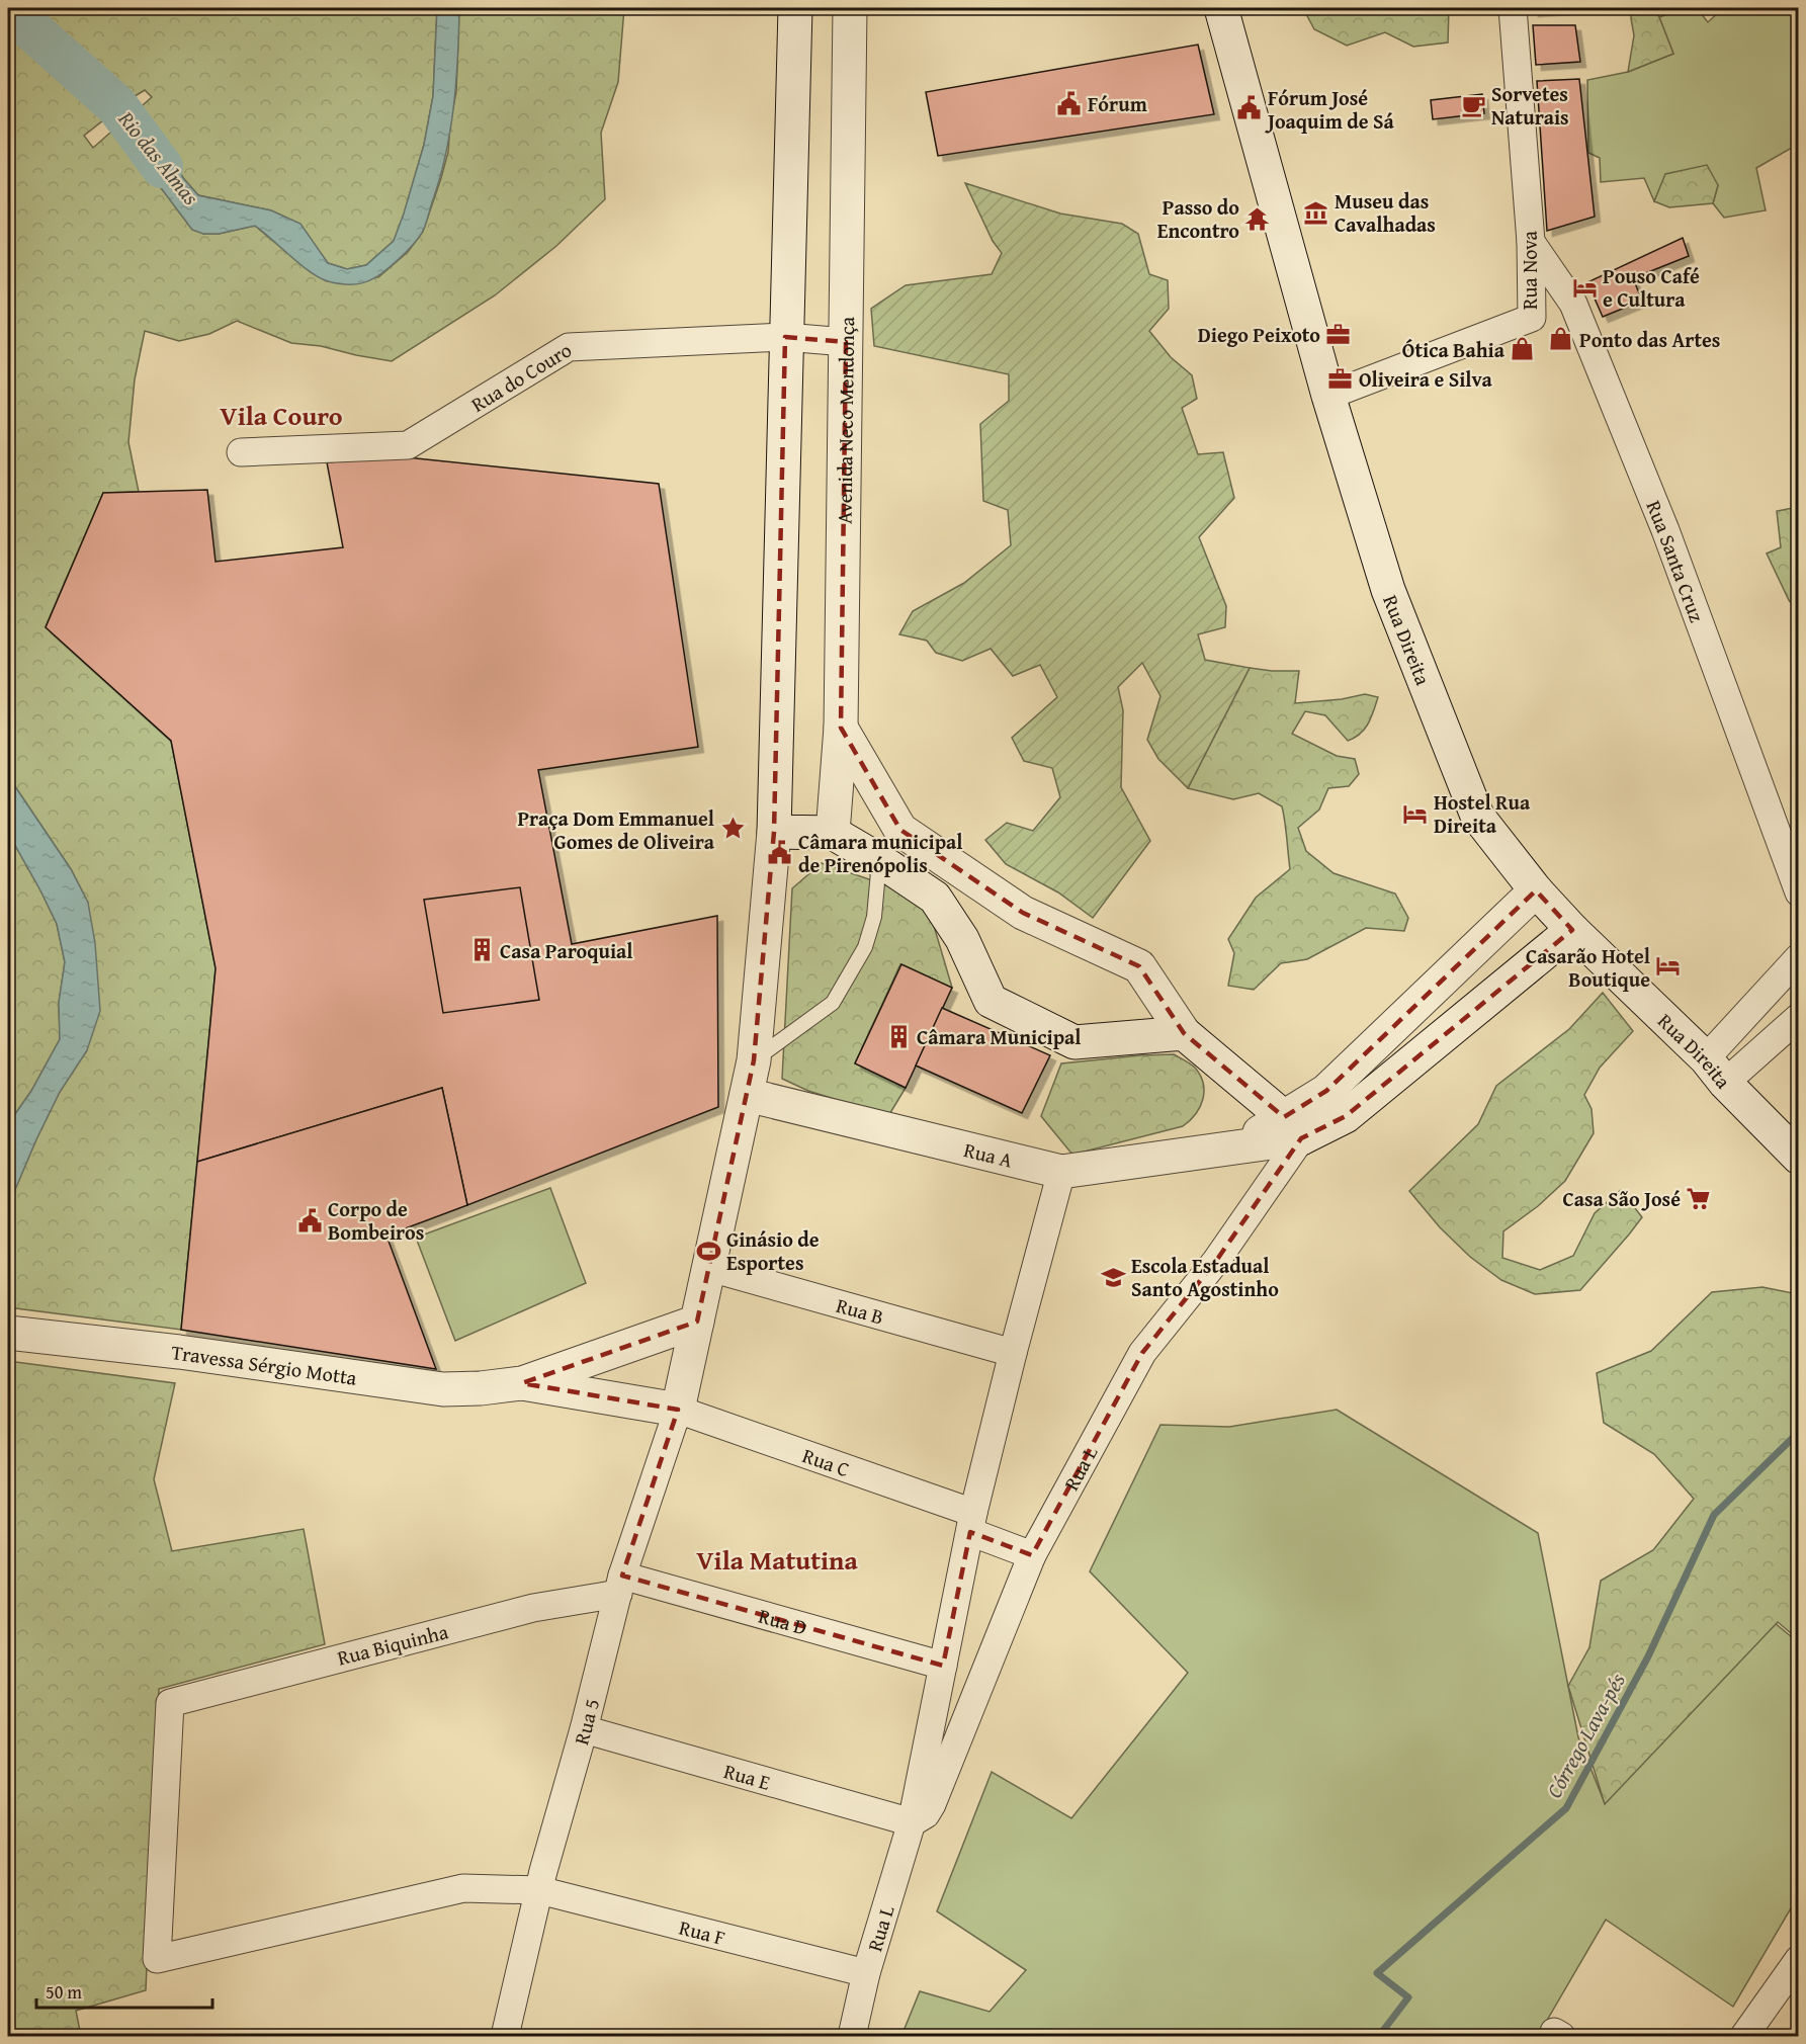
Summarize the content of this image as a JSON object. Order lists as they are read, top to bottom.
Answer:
{
  "streets": {
    "street": [
      "Rua Nova",
      "Rua do Couro",
      "Avenida Neco Mendonça",
      "Rua Santa Cruz",
      "Rua Direita",
      "Rua A",
      "Rua B",
      "Travessa Sérgio Motta",
      "Rua C",
      "Rua L",
      "Rua D",
      "Rua Biquinha",
      "Rua 5",
      "Rua E",
      "Rua F"
    ]
  },
  "crossings": [
    ["Rua Nova", "Rua Santa Cruz"],
    ["Rua Nova", "Rua Direita"],
    ["Rua do Couro", "Avenida Neco Mendonça"],
    ["Rua A", "Rua L"],
    ["Rua B", "Rua L"],
    ["Rua C", "Rua L"],
    ["Rua C", "Rua 5"],
    ["Rua L", "Rua D"],
    ["Rua L", "Rua E"],
    ["Rua L", "Rua F"],
    ["Rua D", "Rua Biquinha"],
    ["Rua D", "Rua 5"],
    ["Rua Biquinha", "Rua 5"],
    ["Rua Biquinha", "Rua F"],
    ["Rua 5", "Rua E"],
    ["Rua 5", "Rua F"]
  ],
  "districts": ["Vila Couro", "Vila Matutina"],
  "water": ["Rio das Almas", "Córrego Lava-pés"],
  "places": {
    "public building": [
      "Fórum",
      "Fórum José Joaquim de Sá",
      "Câmara municipal de Pirenópolis",
      "Corpo de Bombeiros"
    ],
    "cafe": ["Sorvetes Naturais"],
    "museum": ["Museu das Cavalhadas"],
    "temple": ["Passo do Encontro"],
    "hotel": ["Pouso Café e Cultura", "Hostel Rua Direita", "Casarão Hotel Boutique"],
    "office": ["Diego Peixoto", "Oliveira e Silva"],
    "shop": ["Ponto das Artes", "Ótica Bahia"],
    "place": ["Praça Dom Emmanuel Gomes de Oliveira"],
    "building": ["Casa Paroquial", "Câmara Municipal"],
    "supermarket": ["Casa São José"],
    "sports": ["Ginásio de Esportes"],
    "school or university": ["Escola Estadual Santo Agostinho"]
  },
  "scale_bar": "50 m"
}
